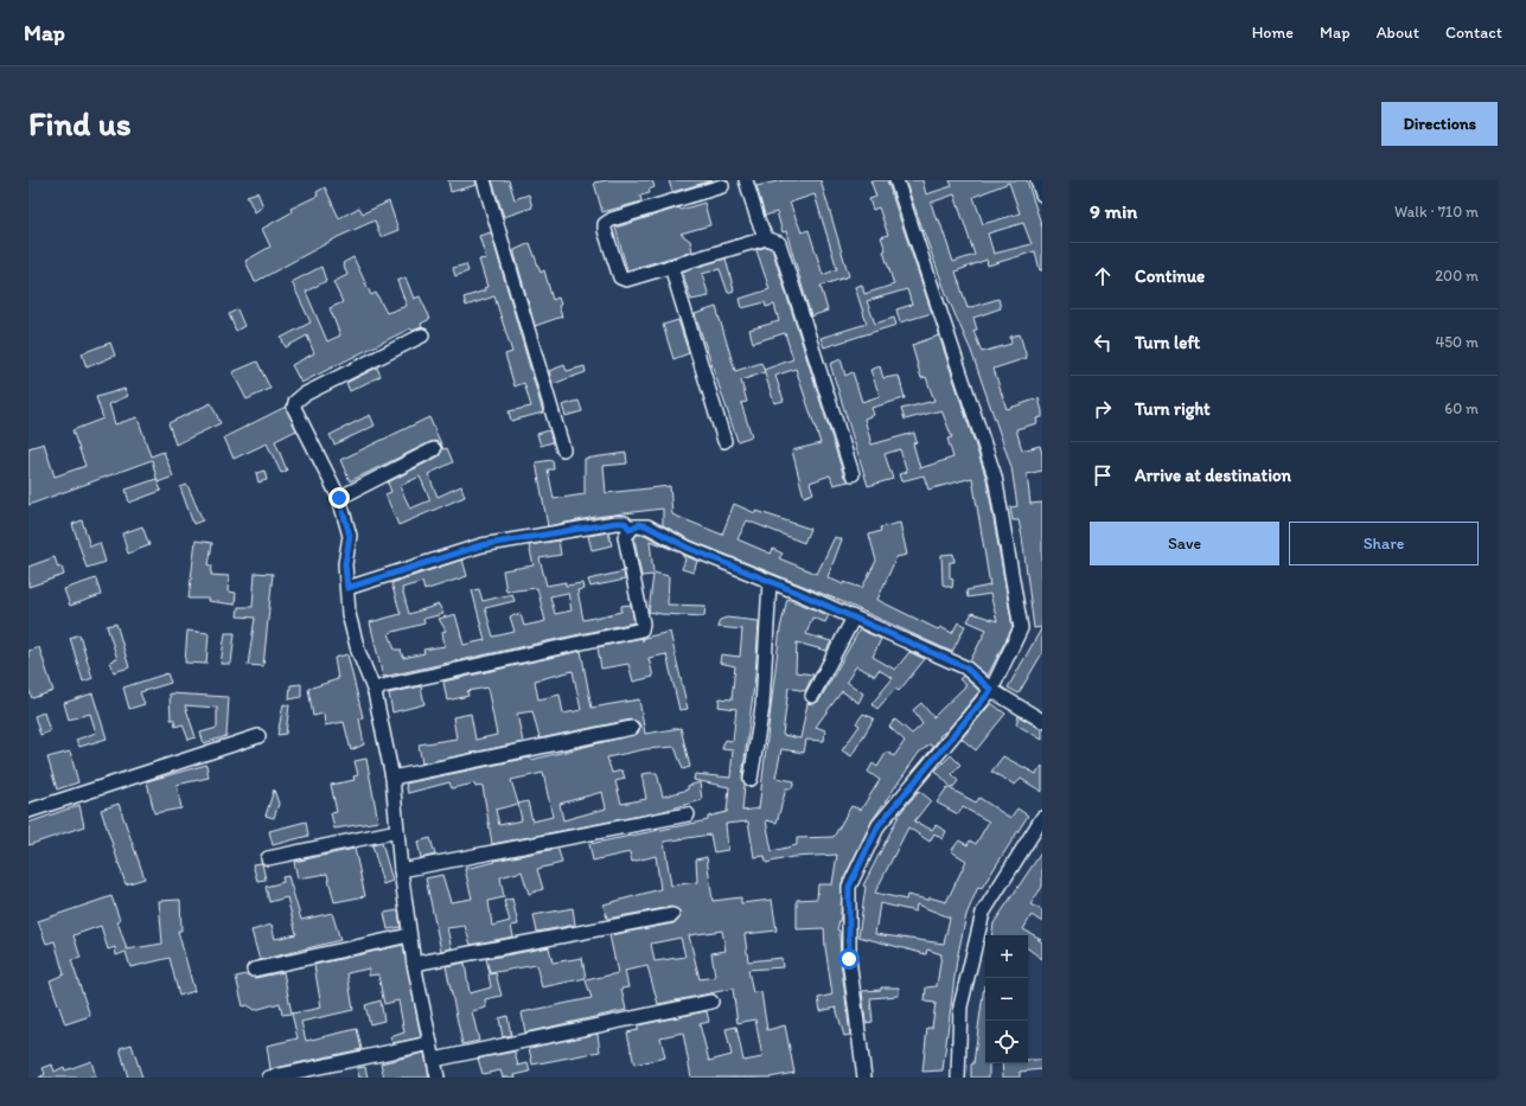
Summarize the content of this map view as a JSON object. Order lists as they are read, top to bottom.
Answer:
{
  "page": {
    "header": "Map",
    "nav": [
      "Home",
      "Map",
      "About",
      "Contact"
    ],
    "buttons": [
      "Directions",
      ["Save", "Share"]
    ],
    "title": "Find us",
    "heading": ["9 min", "Walk · 710 m"],
    "list": [
      ["Continue", "200 m"],
      ["Turn left", "450 m"],
      ["Turn right", "60 m"],
      "Arrive at destination"
    ],
    "map_buttons": ["+", "−"]
  }
}
